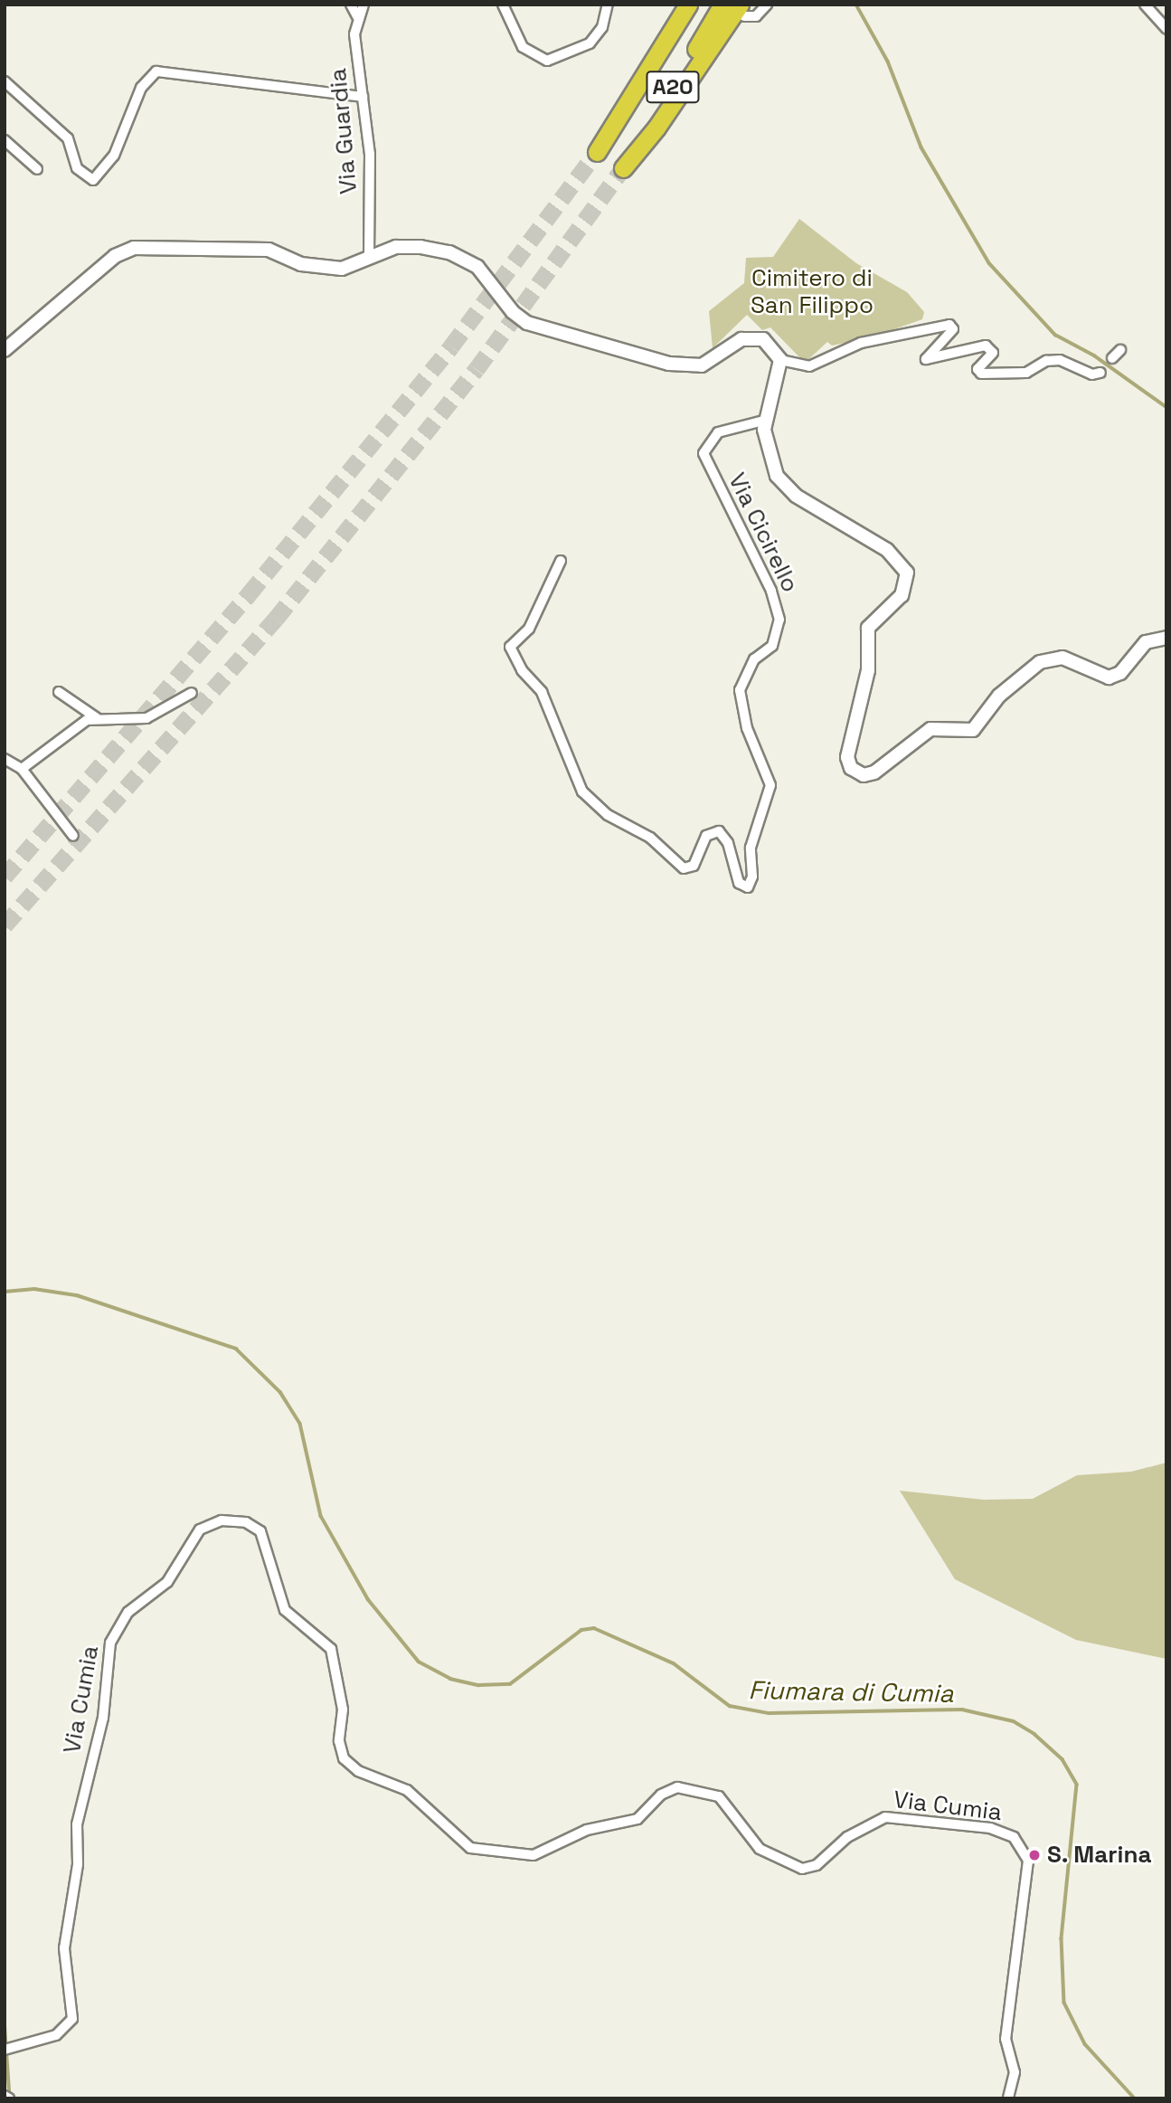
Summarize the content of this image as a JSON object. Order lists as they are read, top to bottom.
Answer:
{
  "streets": {
    "highway": ["A20"],
    "street": ["Via Guardia", "Via Cicirello", "Via Cumia"]
  },
  "water": ["Fiumara di Cumia"],
  "parks": ["Cimitero di San Filippo"],
  "places": ["S. Marina"]
}
